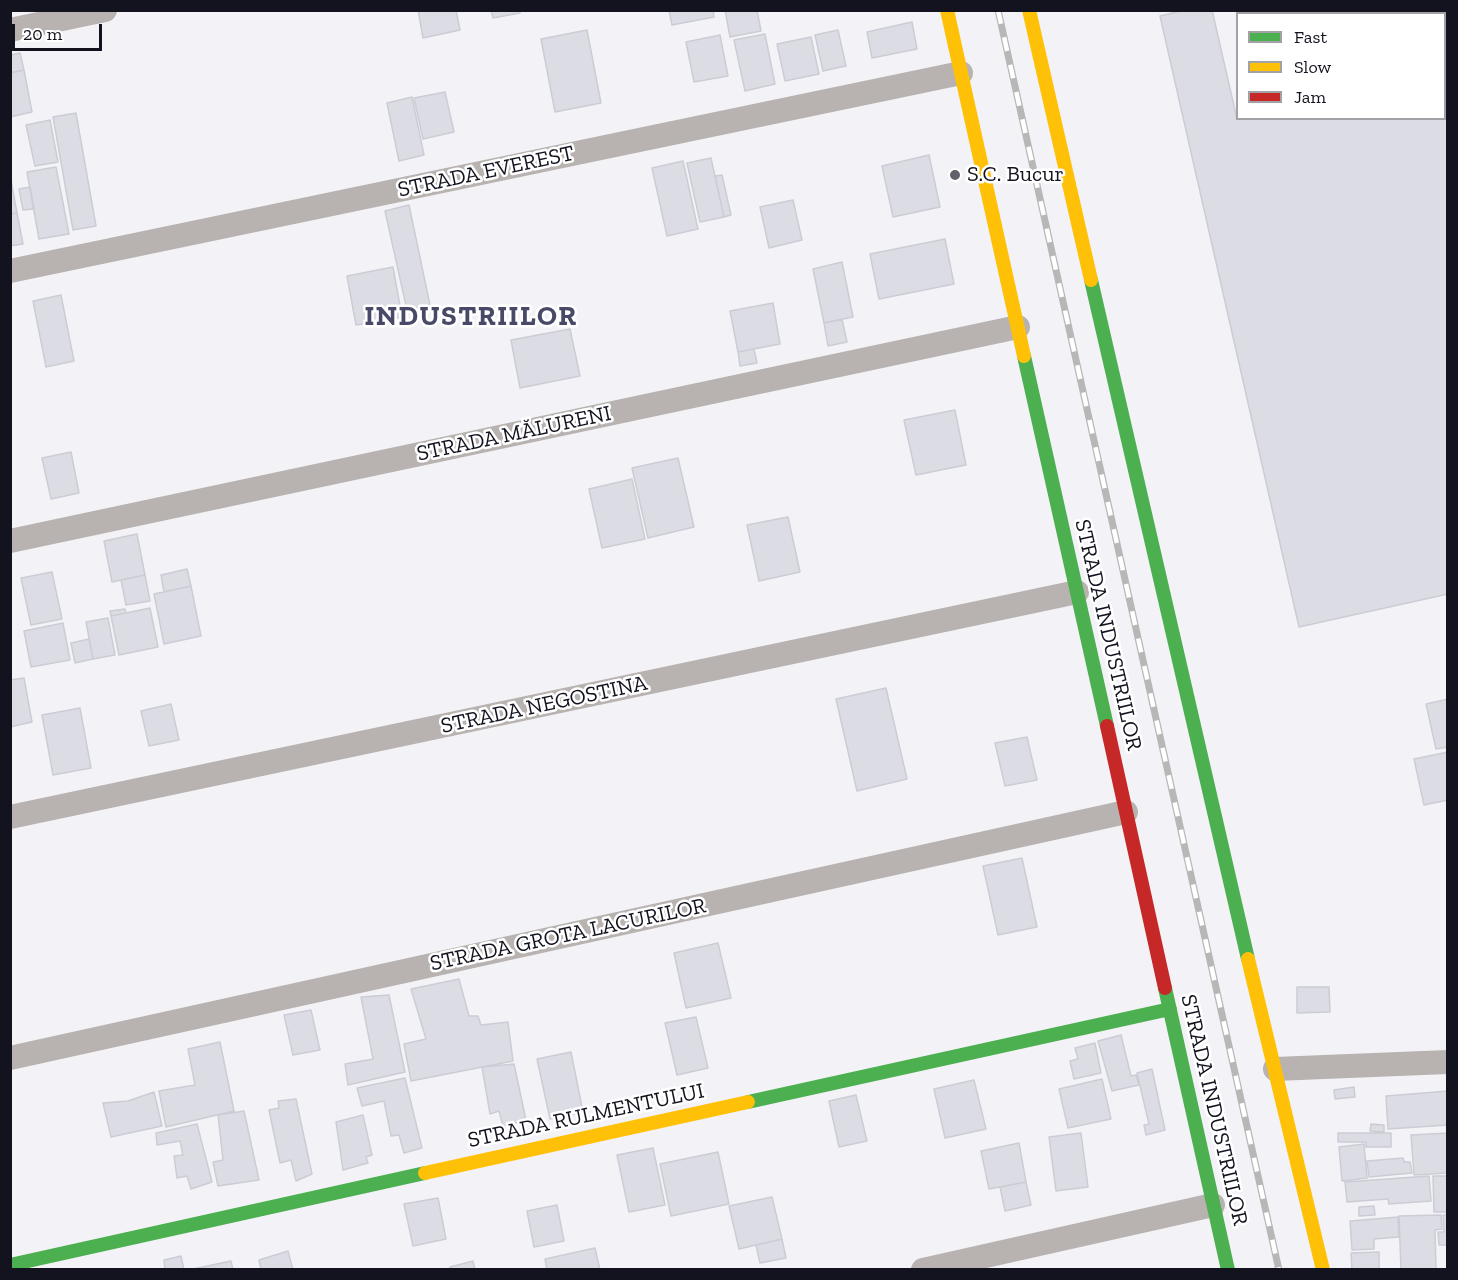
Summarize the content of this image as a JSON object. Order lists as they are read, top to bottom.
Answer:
{
  "streets": {
    "street": [
      "STRADA EVEREST",
      "STRADA MĂLURENI",
      "STRADA INDUSTRIILOR",
      "STRADA NEGOSTINA",
      "STRADA GROTA LACURILOR",
      "STRADA RULMENTULUI"
    ]
  },
  "crossings": [
    ["STRADA EVEREST", "STRADA INDUSTRIILOR"],
    ["STRADA MĂLURENI", "STRADA INDUSTRIILOR"],
    ["STRADA INDUSTRIILOR", "STRADA NEGOSTINA"],
    ["STRADA INDUSTRIILOR", "STRADA GROTA LACURILOR"],
    ["STRADA INDUSTRIILOR", "STRADA RULMENTULUI"]
  ],
  "districts": ["INDUSTRIILOR"],
  "places": ["S.C. Bucur"],
  "legend": ["Fast", "Slow", "Jam"],
  "scale_bar": "20 m"
}
